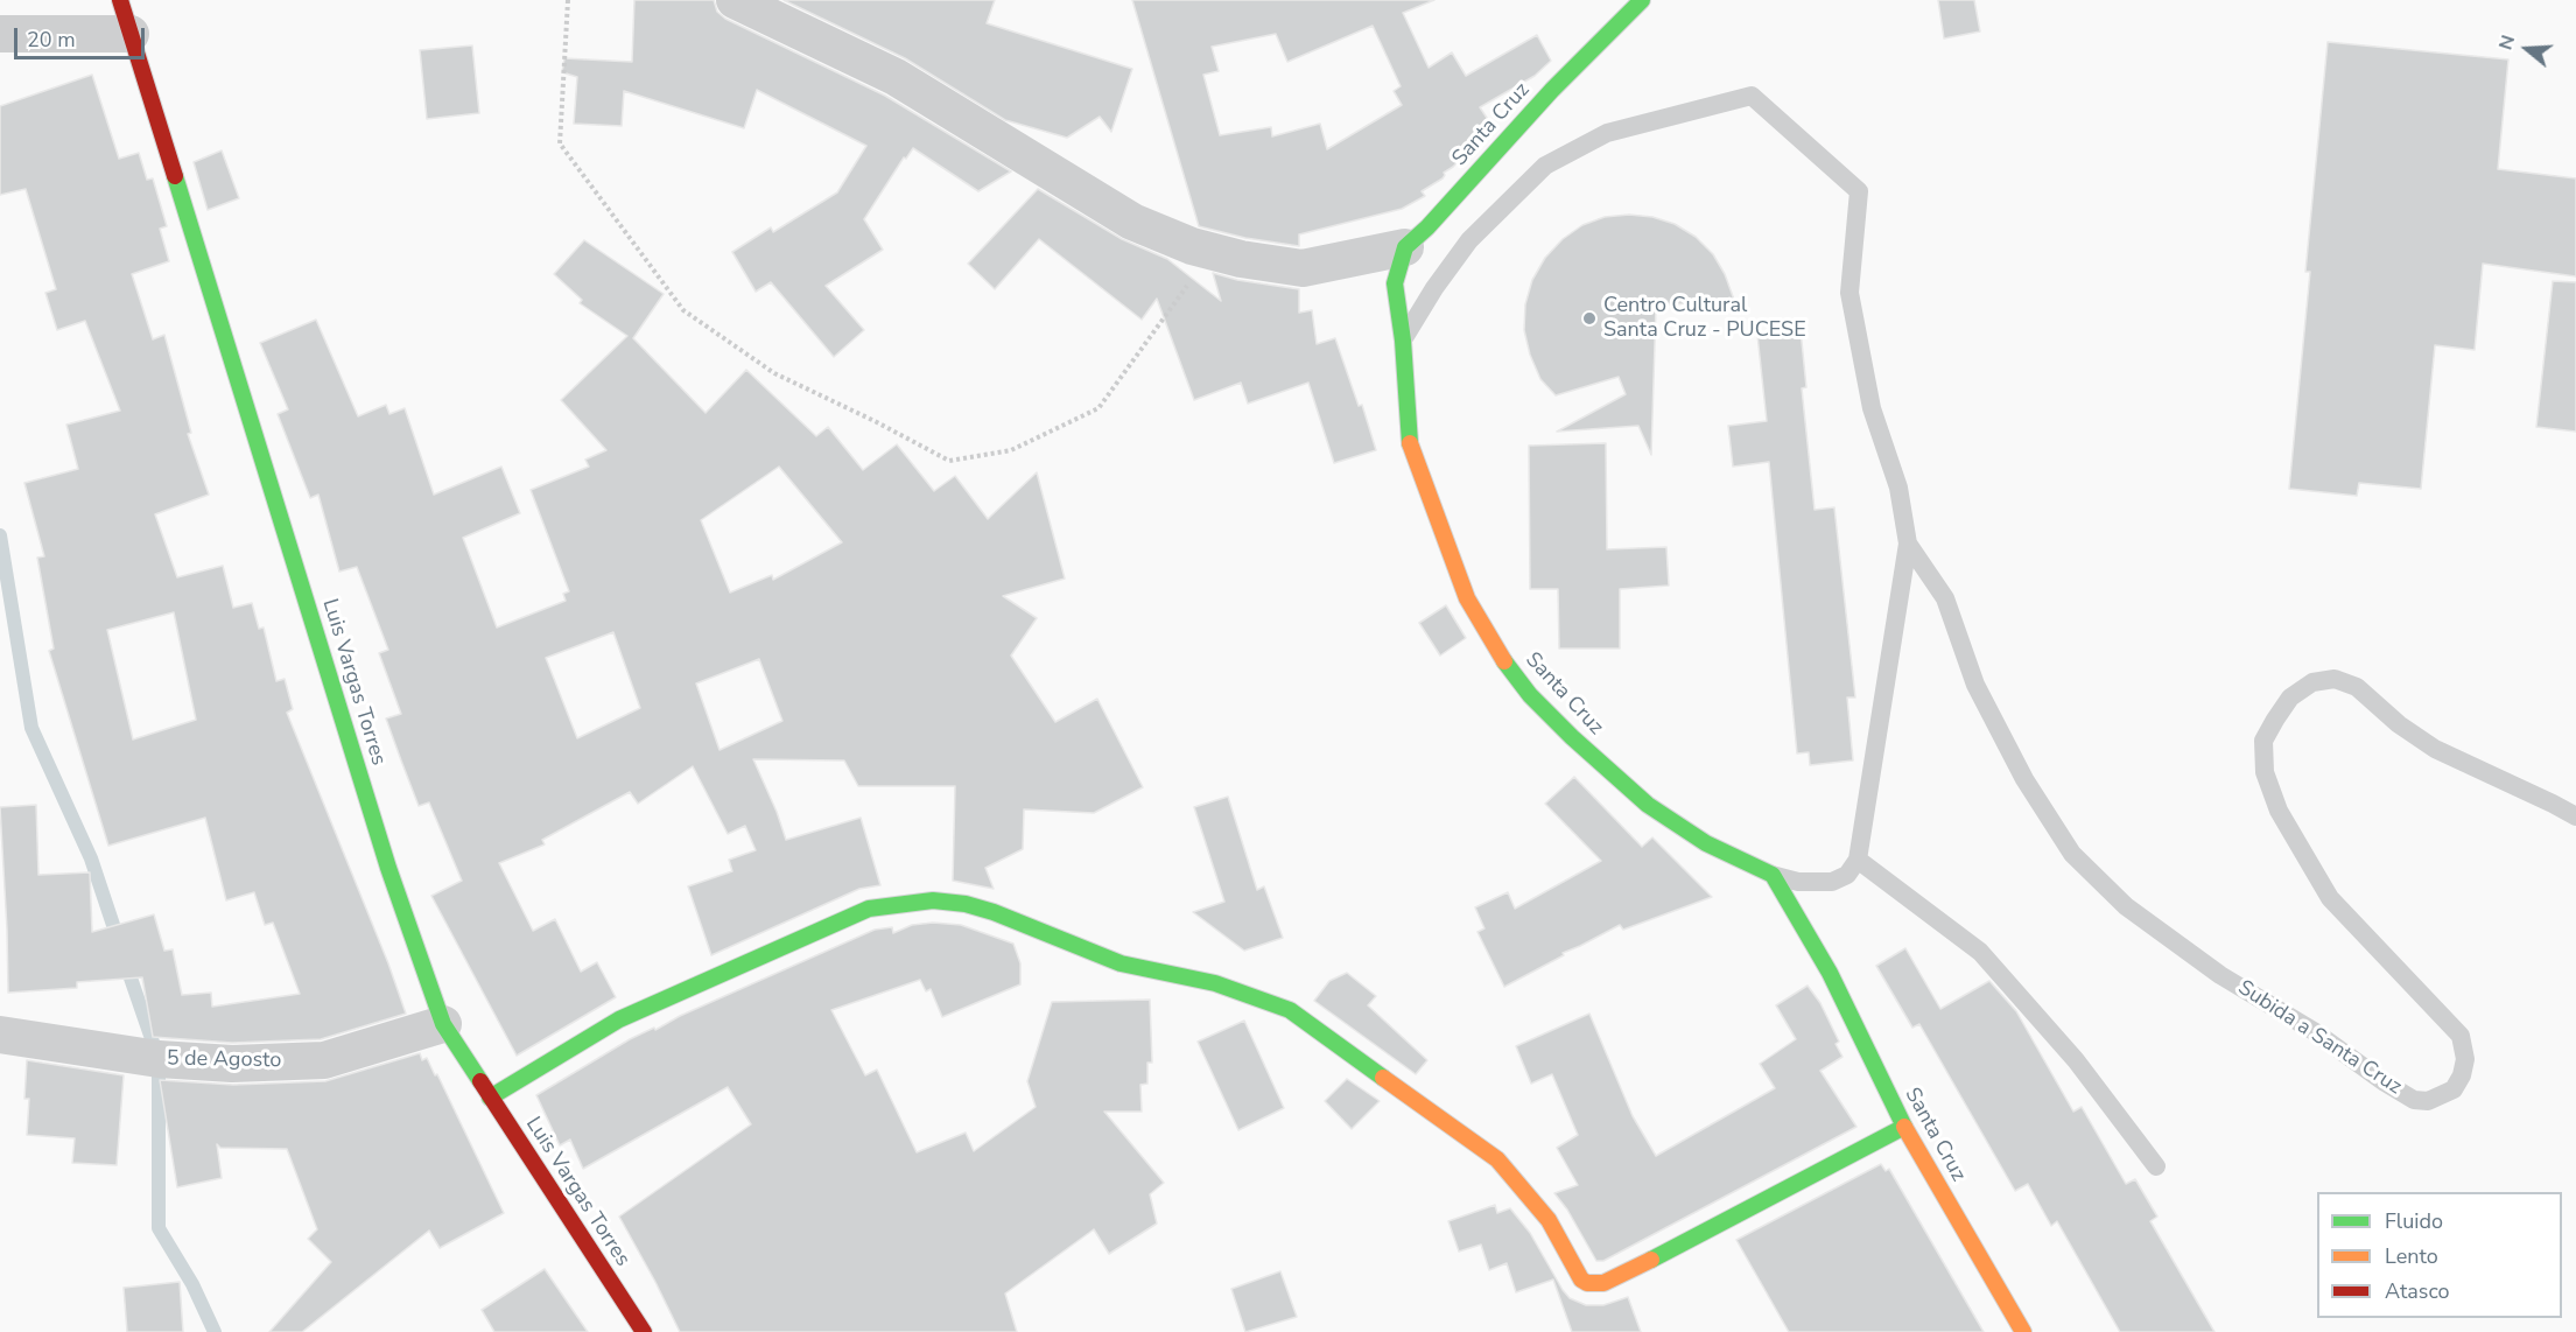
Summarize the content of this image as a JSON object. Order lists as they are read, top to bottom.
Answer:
{
  "streets": {
    "street": ["Santa Cruz", "Luis Vargas Torres", "5 de Agosto"],
    "lane": ["Subida a Santa Cruz"]
  },
  "crossings": [
    ["Luis Vargas Torres", "5 de Agosto"]
  ],
  "places": ["Centro Cultural Santa Cruz - PUCESE"],
  "legend": ["Fluido", "Lento", "Atasco"],
  "scale_bar": "20 m",
  "north": "left"
}
